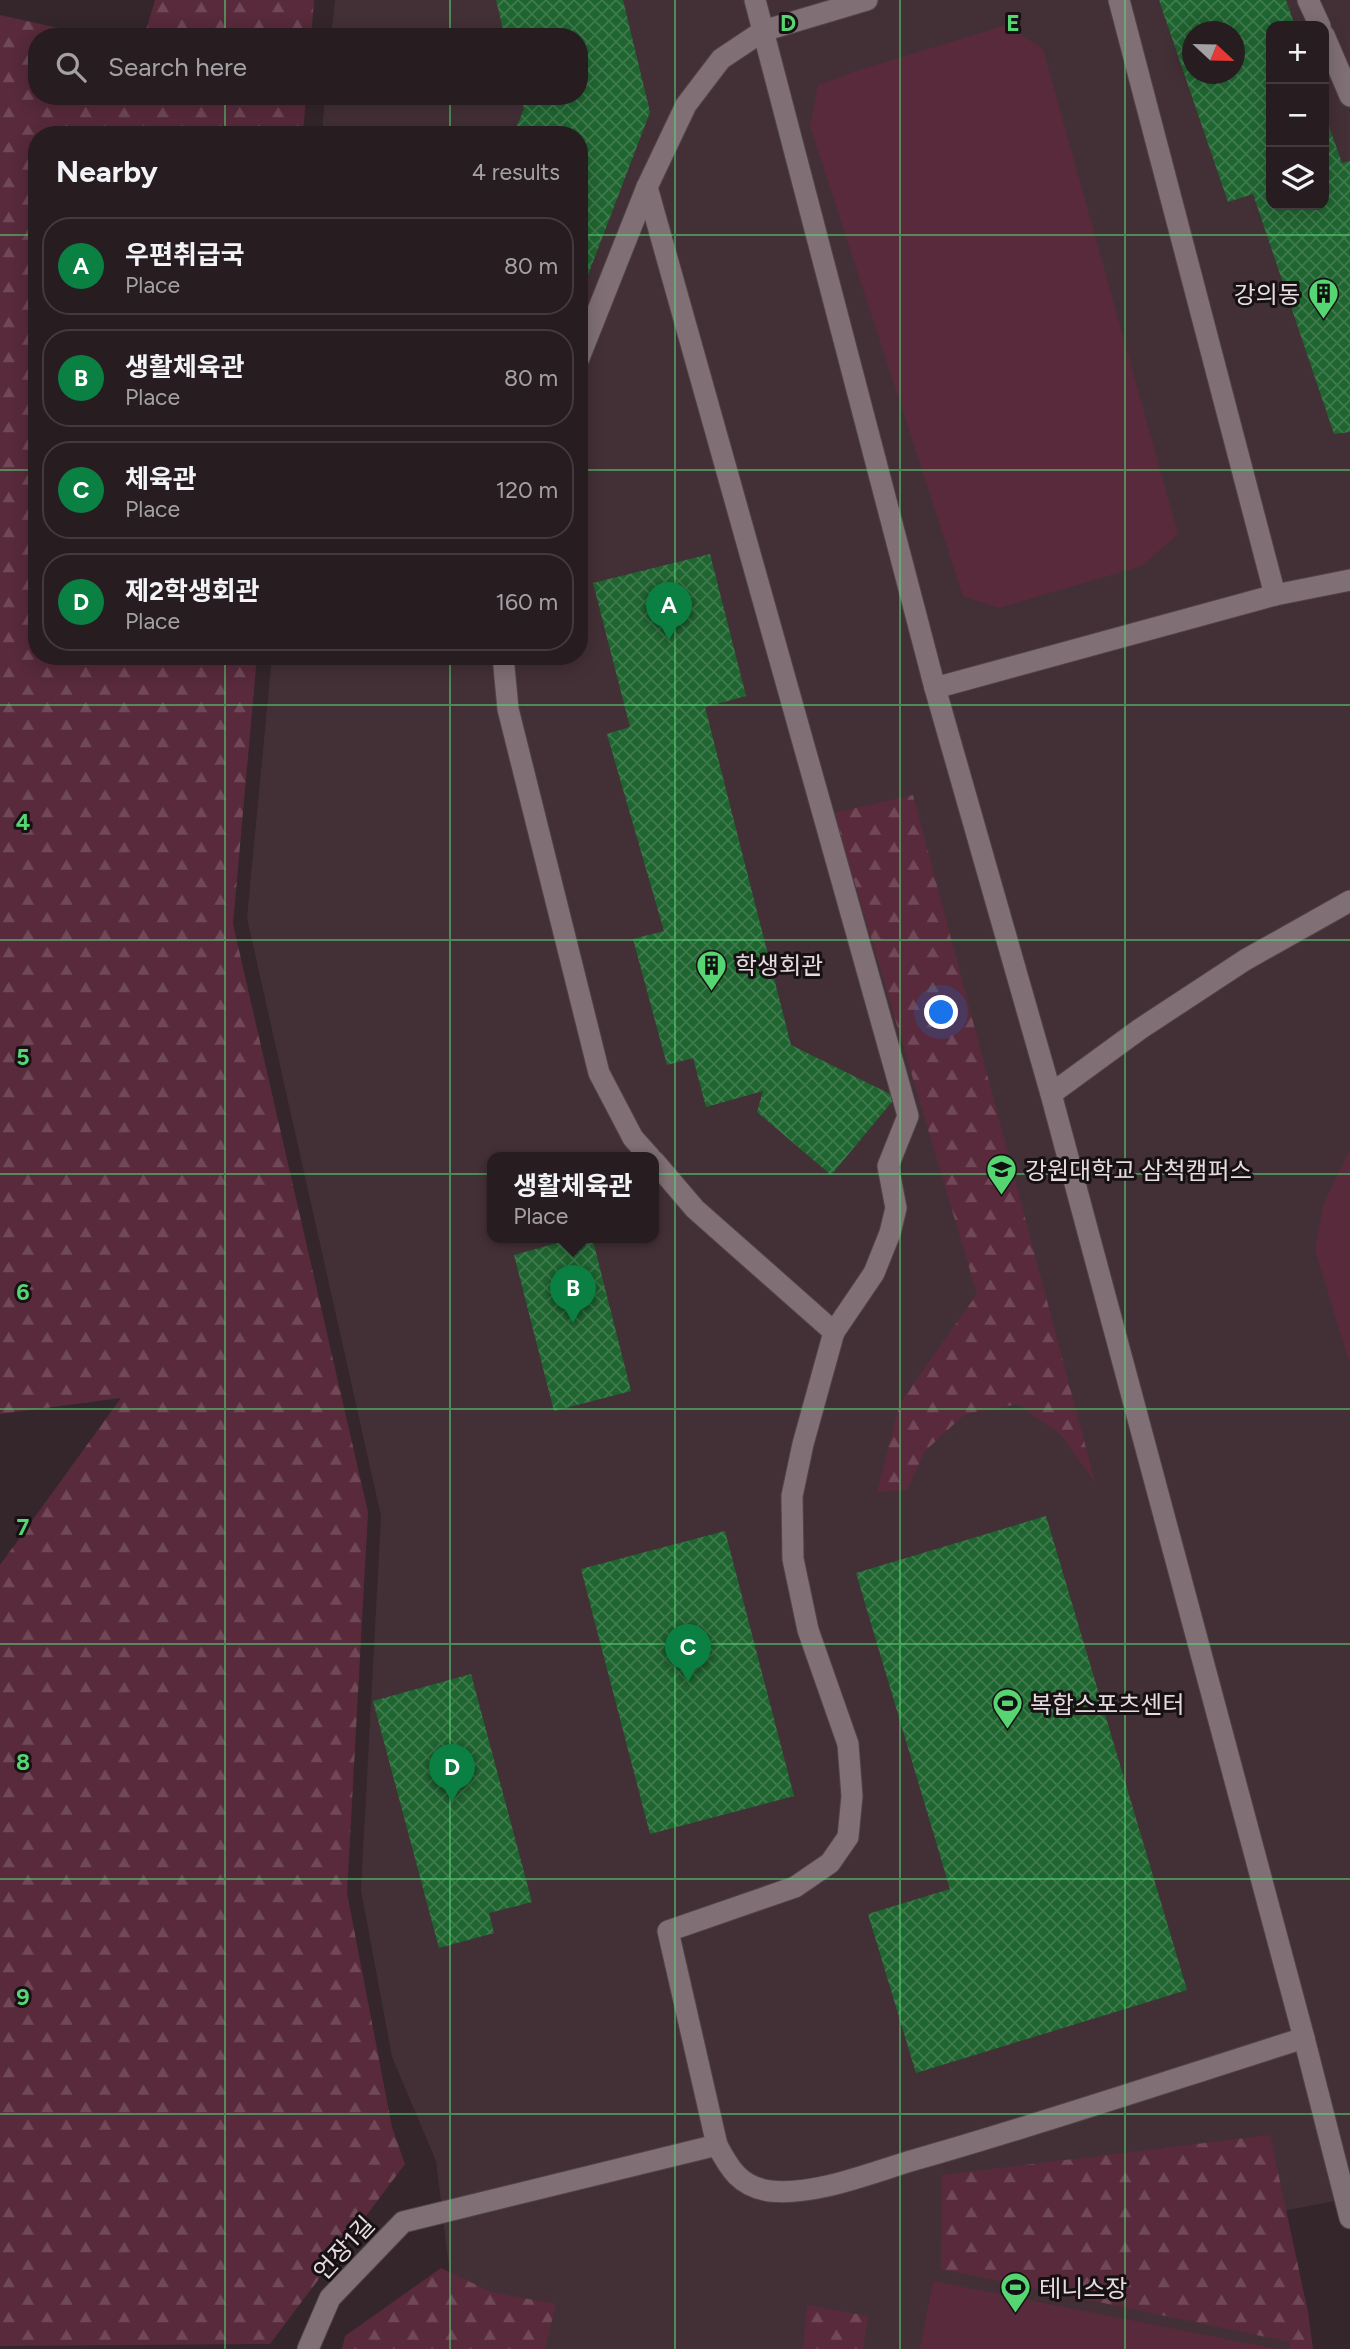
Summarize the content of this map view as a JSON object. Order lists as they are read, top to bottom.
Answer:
{
  "streets": {
    "street": ["언장1길"]
  },
  "places": {
    "building": ["강의동", "학생회관"],
    "school or university": ["강원대학교 삼척캠퍼스"],
    "sports": ["복합스포츠센터", "테니스장"]
  },
  "north": "right",
  "page": {
    "map_buttons": ["+", "−"],
    "search": "Search here",
    "heading": ["Nearby", "4 results"],
    "list": [
      {
        "mark": "A",
        "name": "우편취급국",
        "note": "Place",
        "value": "80 m"
      },
      {
        "mark": "B",
        "name": "생활체육관",
        "note": "Place",
        "value": "80 m"
      },
      {
        "mark": "C",
        "name": "체육관",
        "note": "Place",
        "value": "120 m"
      },
      {
        "mark": "D",
        "name": "제2학생회관",
        "note": "Place",
        "value": "160 m"
      }
    ],
    "pins": [
      "A",
      "B",
      "C",
      "D"
    ],
    "popup": ["생활체육관", "Place"]
  },
  "grid": {
    "columns": ["D", "E"],
    "rows": [
      "4",
      "5",
      "6",
      "7",
      "8",
      "9"
    ]
  }
}
